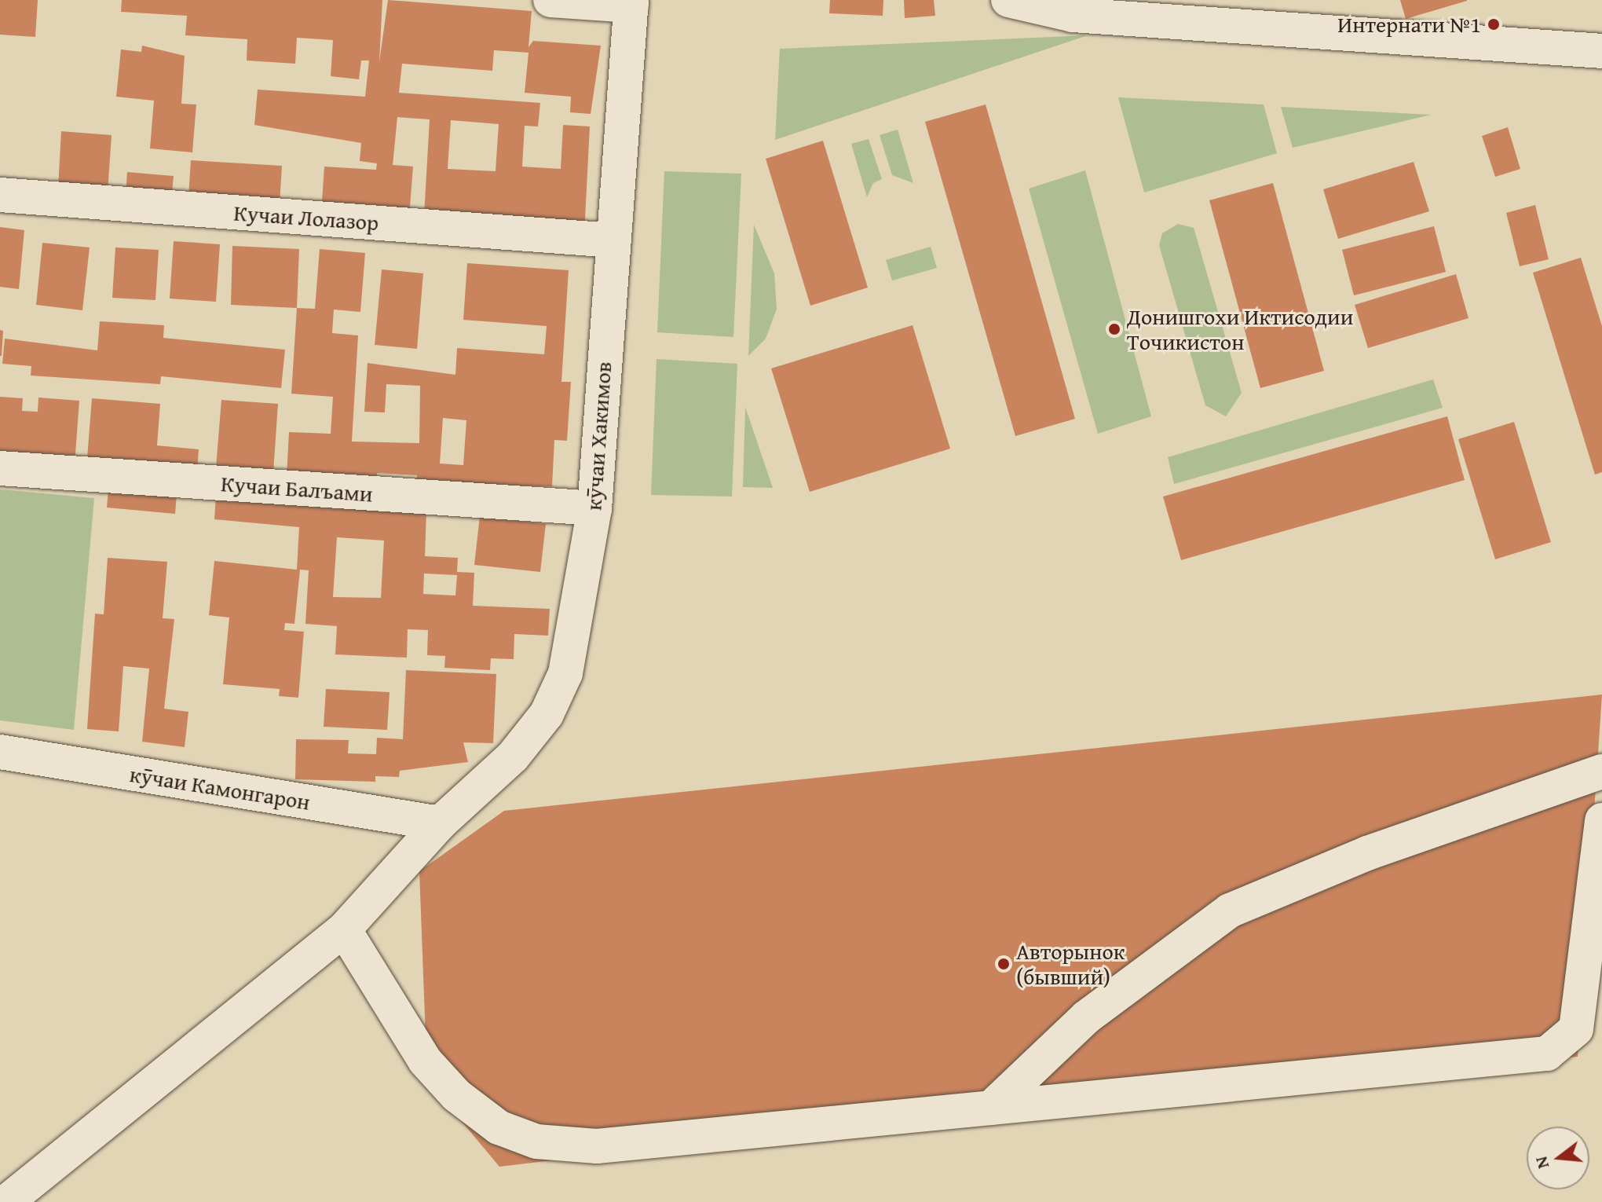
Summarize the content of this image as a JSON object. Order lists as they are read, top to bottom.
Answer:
{
  "streets": {
    "street": [
      "Кучаи Лолазор",
      "кӯчаи Хакимов",
      "Кучаи Балъами",
      "кӯчаи Камонгарон"
    ]
  },
  "crossings": [
    ["Кучаи Лолазор", "кӯчаи Хакимов"],
    ["кӯчаи Хакимов", "Кучаи Балъами"],
    ["кӯчаи Хакимов", "кӯчаи Камонгарон"]
  ],
  "places": ["Интернати №1", "Донишгохи Иктисодии Точикистон", "Авторынок (бывший)"],
  "north": "left"
}
